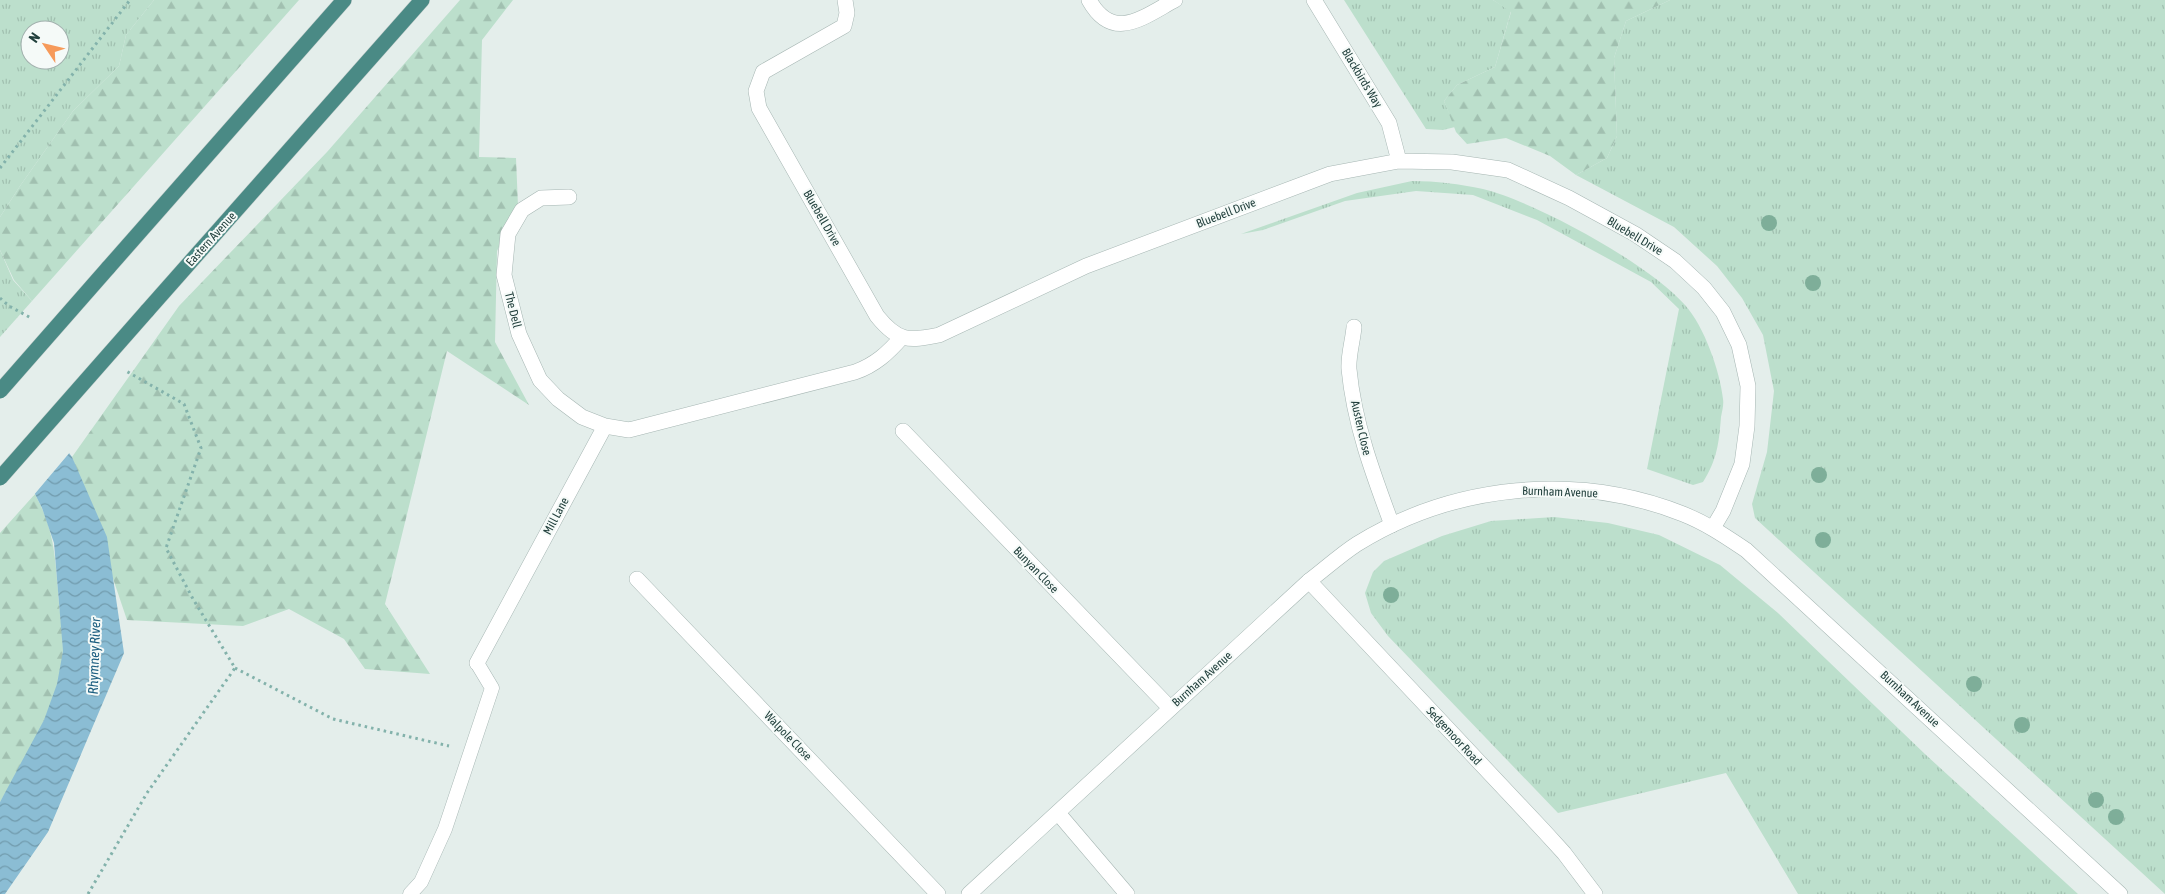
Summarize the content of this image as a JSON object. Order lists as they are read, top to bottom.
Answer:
{
  "streets": {
    "highway": ["Eastern Avenue"],
    "street": [
      "Blackbirds Way",
      "Bluebell Drive",
      "The Dell",
      "Austen Close",
      "Burnham Avenue",
      "Mill Lane",
      "Bunyan Close",
      "Walpole Close",
      "Sedgemoor Road"
    ]
  },
  "crossings": [
    ["Blackbirds Way", "Bluebell Drive"],
    ["Bluebell Drive", "Burnham Avenue"],
    ["The Dell", "Mill Lane"],
    ["Austen Close", "Burnham Avenue"],
    ["Burnham Avenue", "Bunyan Close"],
    ["Burnham Avenue", "Sedgemoor Road"]
  ],
  "water": ["Rhymney River"],
  "north": "top left"
}
